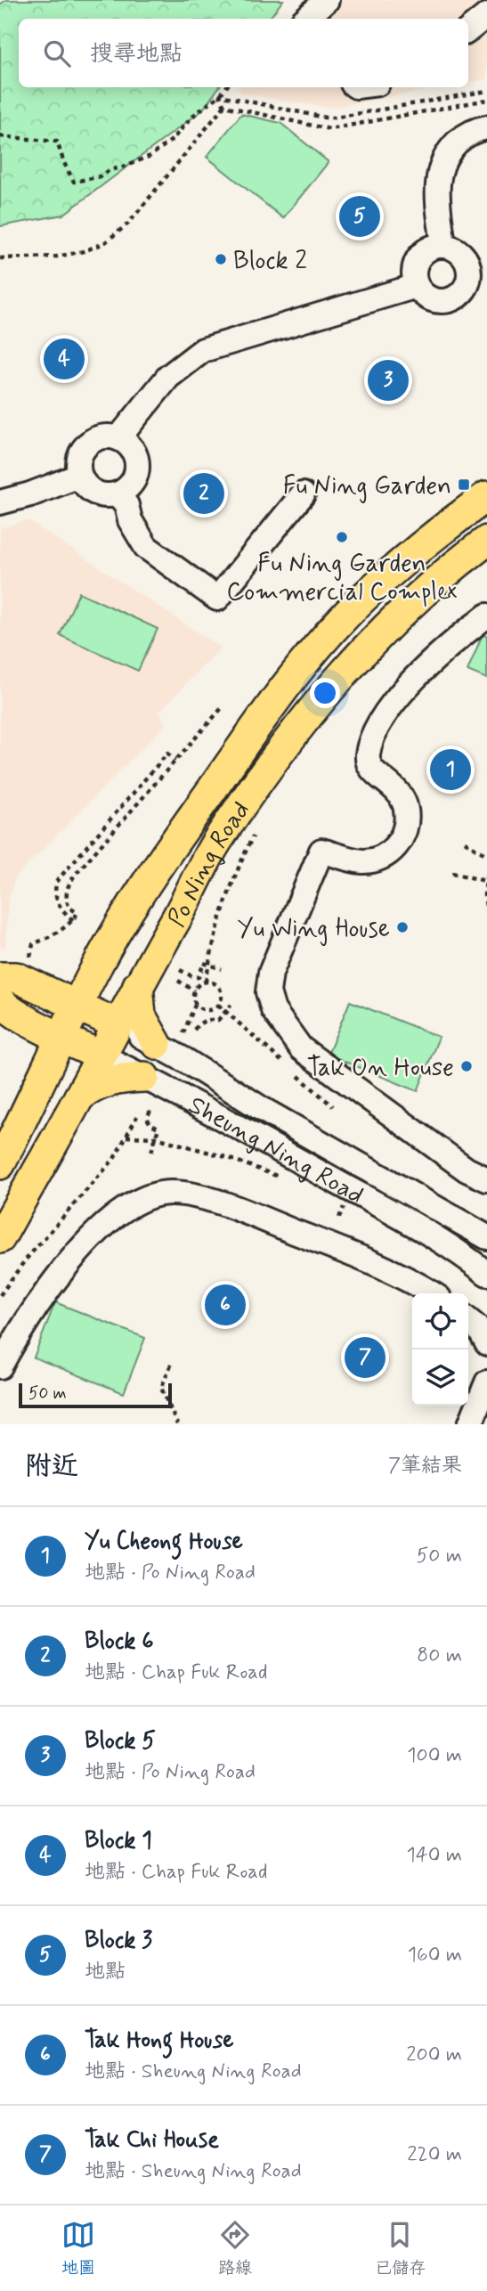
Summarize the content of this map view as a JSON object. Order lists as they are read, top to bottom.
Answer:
{
  "streets": {
    "main road": ["Po Ning Road", "Sheung Ning Road"]
  },
  "crossings": [
    ["Po Ning Road", "Sheung Ning Road"]
  ],
  "places": {
    "other": [
      "Block 2",
      "Fu Ning Garden Commercial Complex",
      "Yu Wing House",
      "Tak On House"
    ],
    "transit": ["Fu Ning Garden"]
  },
  "scale_bar": "50 m",
  "page": {
    "search": "搜尋地點",
    "pins": [
      "5",
      "4",
      "3",
      "2",
      "1",
      "6",
      "7"
    ],
    "scale": "50 m",
    "heading": ["附近", "7筆結果"],
    "list": [
      {
        "mark": "1",
        "name": "Yu Cheong House",
        "note": "地點 · Po Ning Road",
        "value": "50 m"
      },
      {
        "mark": "2",
        "name": "Block 6",
        "note": "地點 · Chap Fuk Road",
        "value": "80 m"
      },
      {
        "mark": "3",
        "name": "Block 5",
        "note": "地點 · Po Ning Road",
        "value": "100 m"
      },
      {
        "mark": "4",
        "name": "Block 1",
        "note": "地點 · Chap Fuk Road",
        "value": "140 m"
      },
      {
        "mark": "5",
        "name": "Block 3",
        "note": "地點",
        "value": "160 m"
      },
      {
        "mark": "6",
        "name": "Tak Hong House",
        "note": "地點 · Sheung Ning Road",
        "value": "200 m"
      },
      {
        "mark": "7",
        "name": "Tak Chi House",
        "note": "地點 · Sheung Ning Road",
        "value": "220 m"
      }
    ],
    "nav": ["地圖", "路線", "已儲存"]
  }
}
